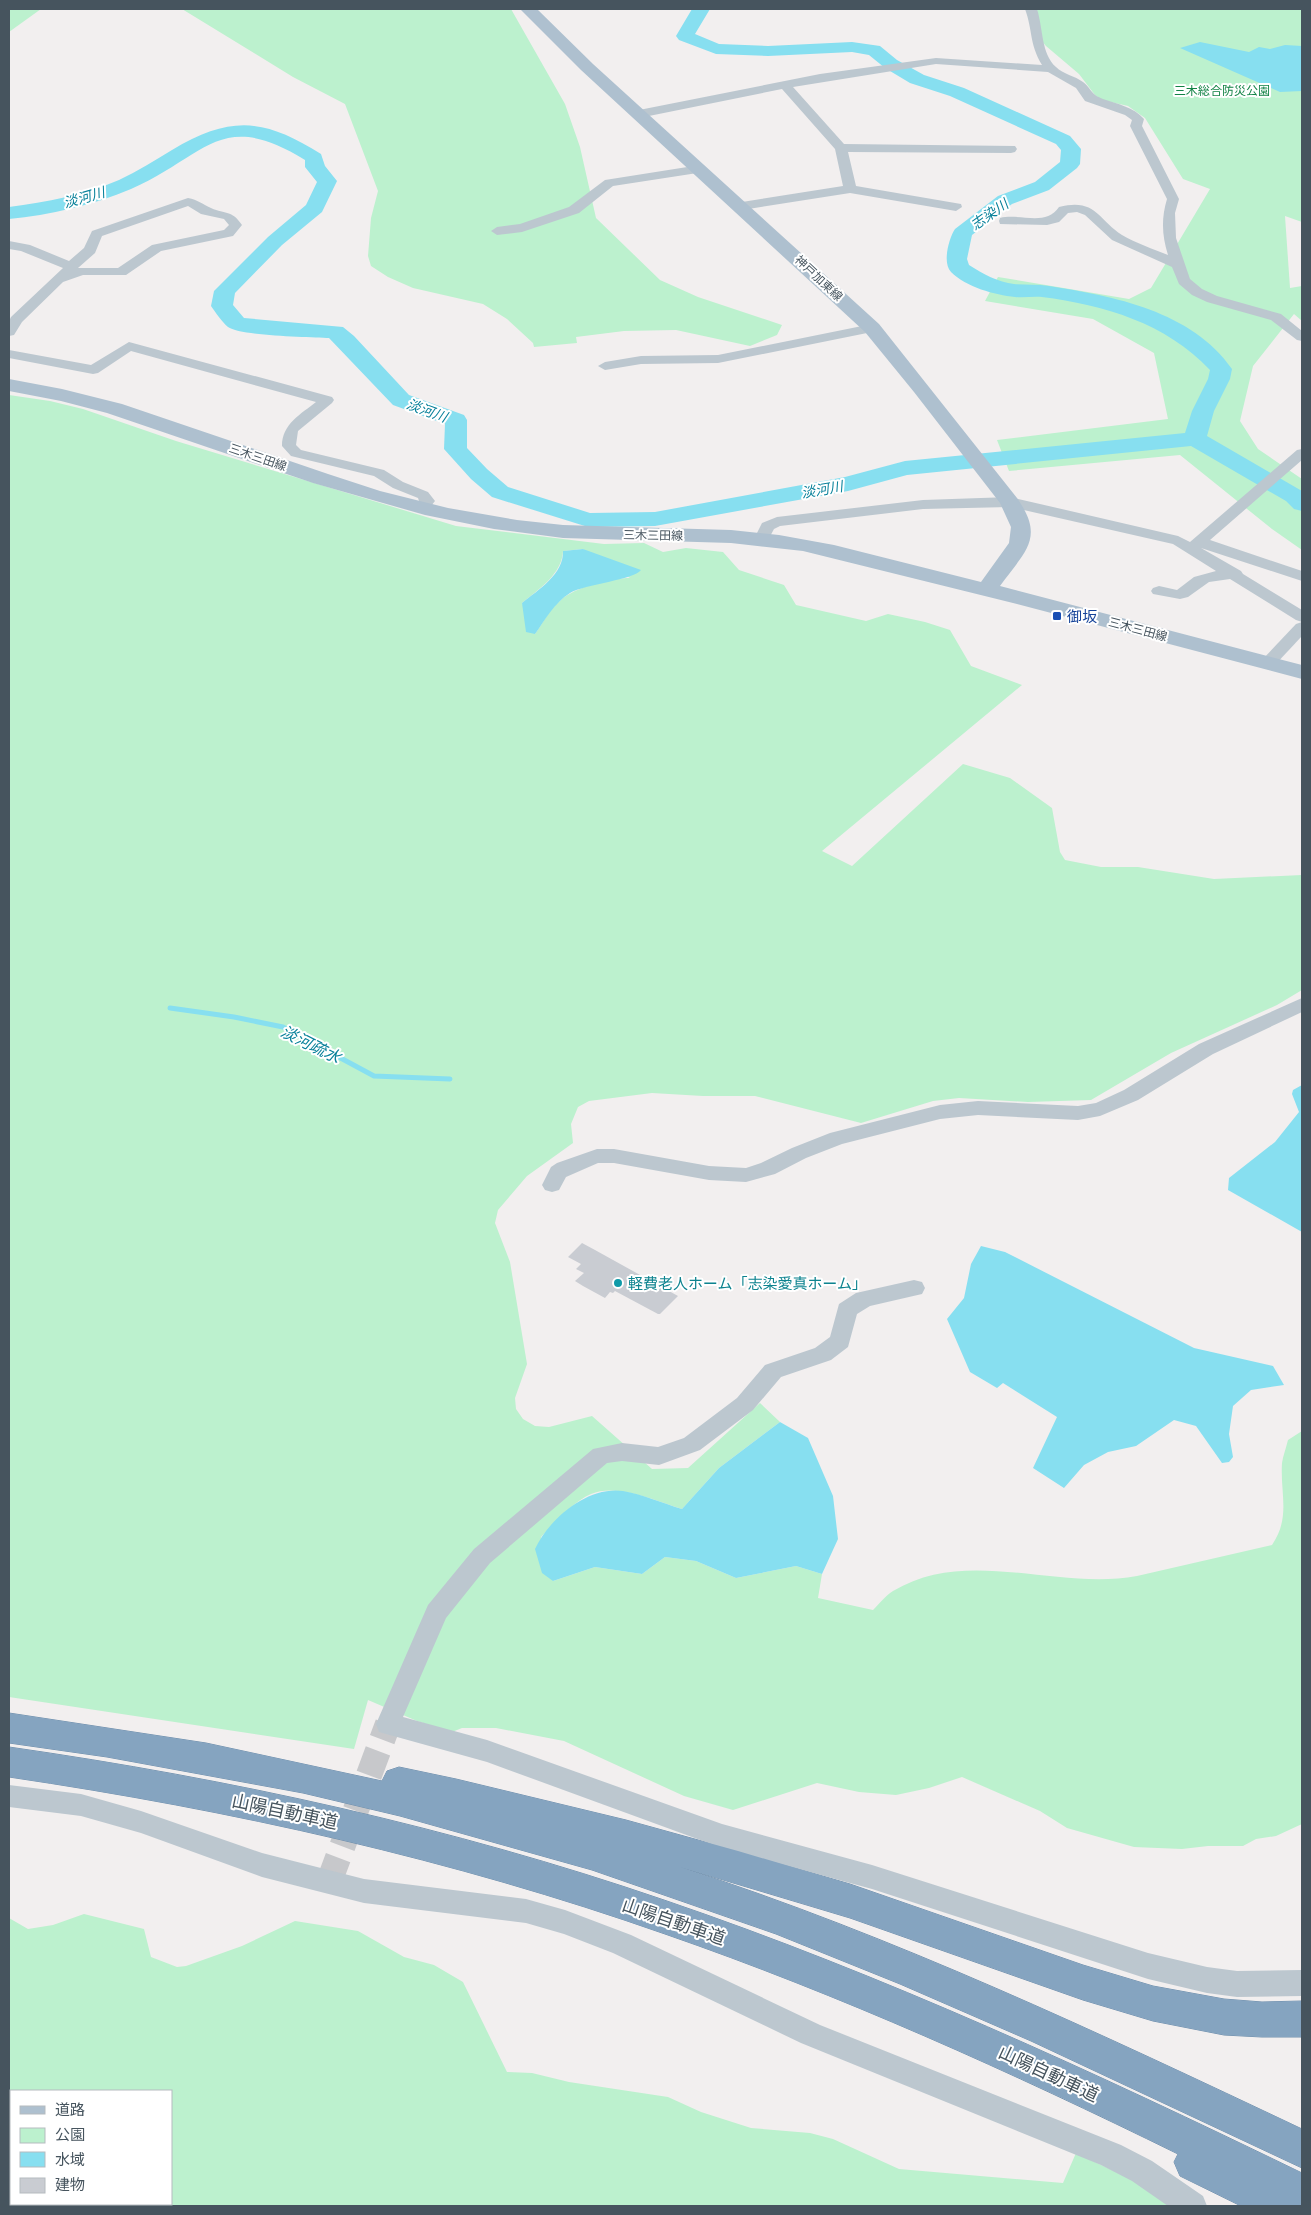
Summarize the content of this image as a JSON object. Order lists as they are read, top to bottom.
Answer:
{
  "streets": {
    "highway": ["山陽自動車道"],
    "main road": ["神戸加東線", "三木三田線"]
  },
  "crossings": [
    ["神戸加東線", "三木三田線"]
  ],
  "water": ["淡河川", "志染川", "淡河疏水"],
  "parks": ["三木総合防災公園"],
  "places": {
    "transit": ["御坂"],
    "other": ["軽費老人ホーム「志染愛真ホーム」"]
  },
  "legend": [
    "道路",
    "公園",
    "水域",
    "建物"
  ]
}
